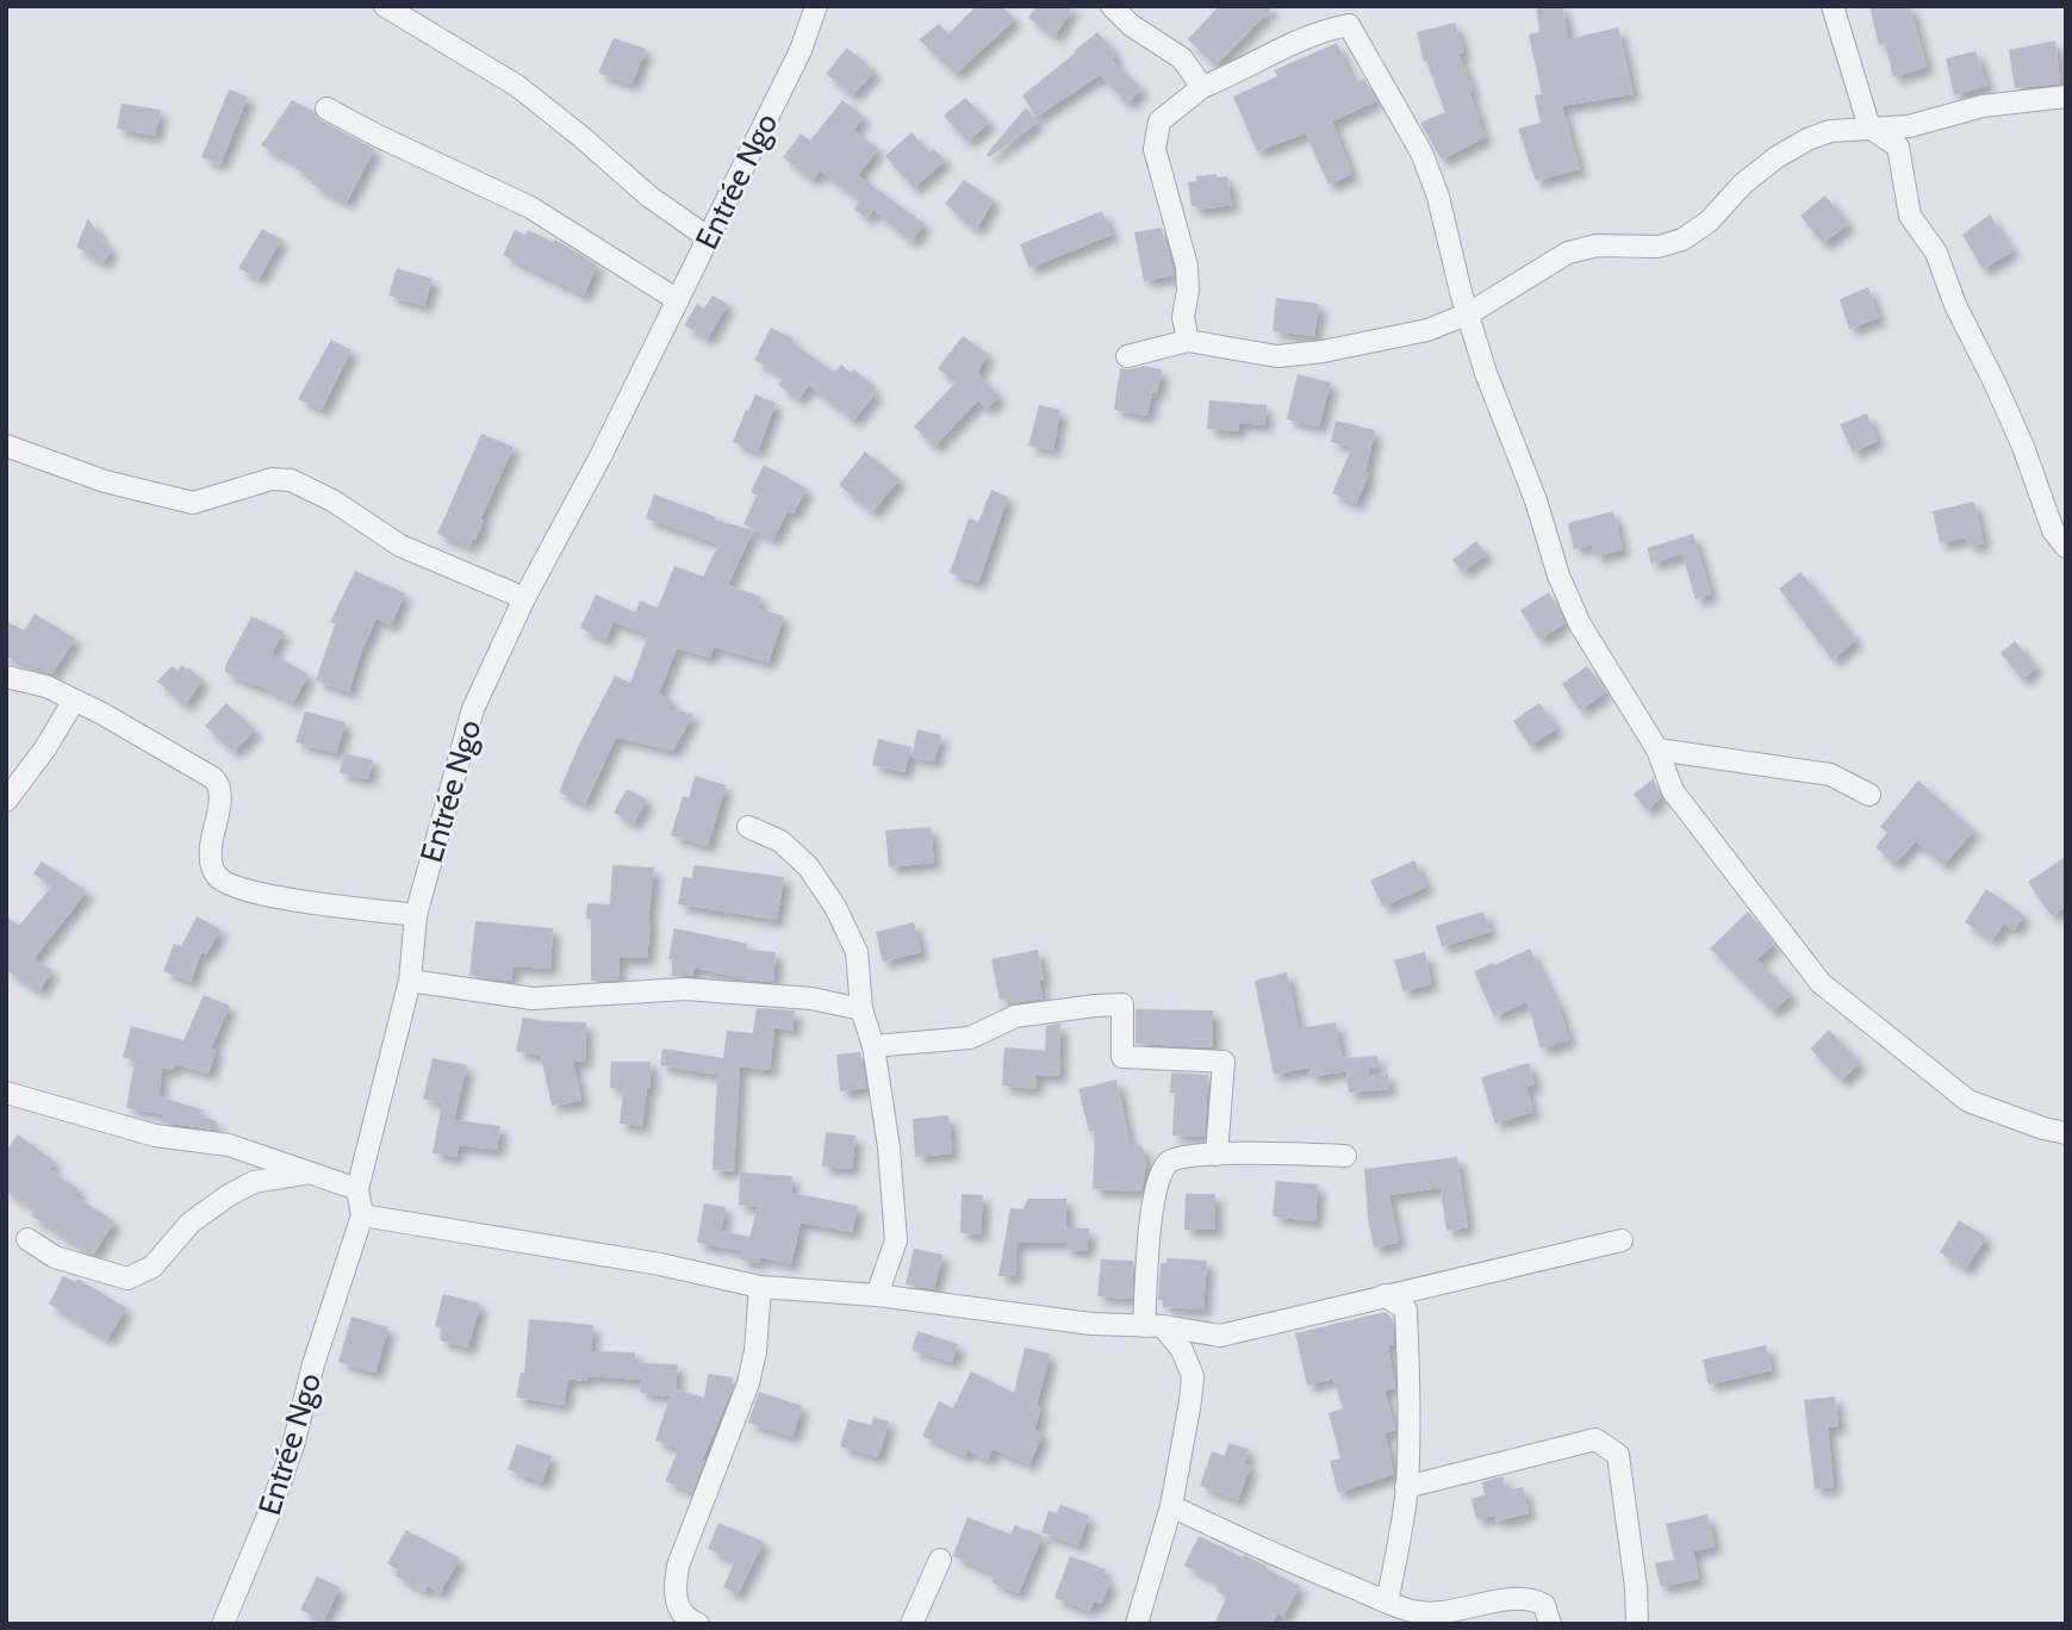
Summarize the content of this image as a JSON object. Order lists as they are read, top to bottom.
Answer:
{
  "streets": {
    "street": ["Entrée Ngo"]
  }
}
